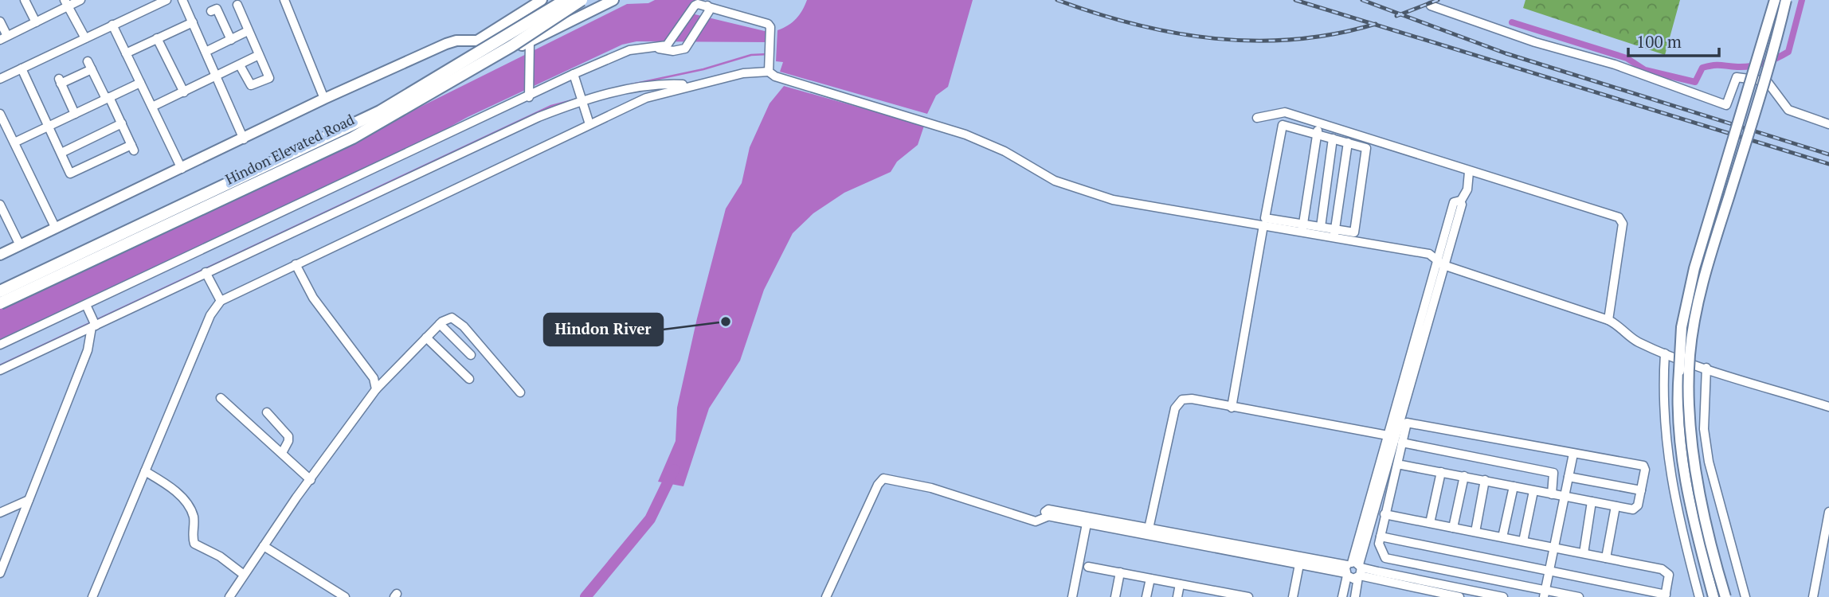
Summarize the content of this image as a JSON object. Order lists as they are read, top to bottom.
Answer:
{
  "streets": {
    "highway": ["Hindon Elevated Road"]
  },
  "places": ["Hindon River"],
  "scale_bar": "100 m"
}
